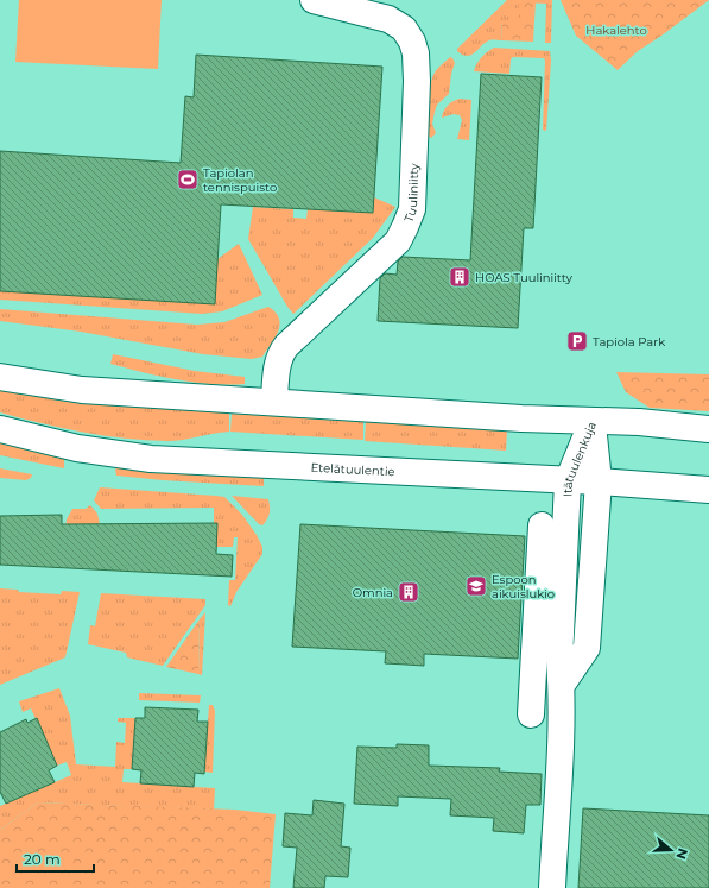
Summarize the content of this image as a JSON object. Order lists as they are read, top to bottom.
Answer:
{
  "streets": {
    "street": ["Tuuliniitty", "Itätuulenkuja", "Etelätuulentie"]
  },
  "crossings": [
    ["Itätuulenkuja", "Etelätuulentie"]
  ],
  "parks": ["Hakalehto"],
  "places": {
    "sports": ["Tapiolan tennispuisto"],
    "building": ["HOAS Tuuliniitty", "Omnia"],
    "parking": ["Tapiola Park"],
    "school or university": ["Espoon aikuislukio"]
  },
  "scale_bar": "20 m",
  "north": "right"
}
